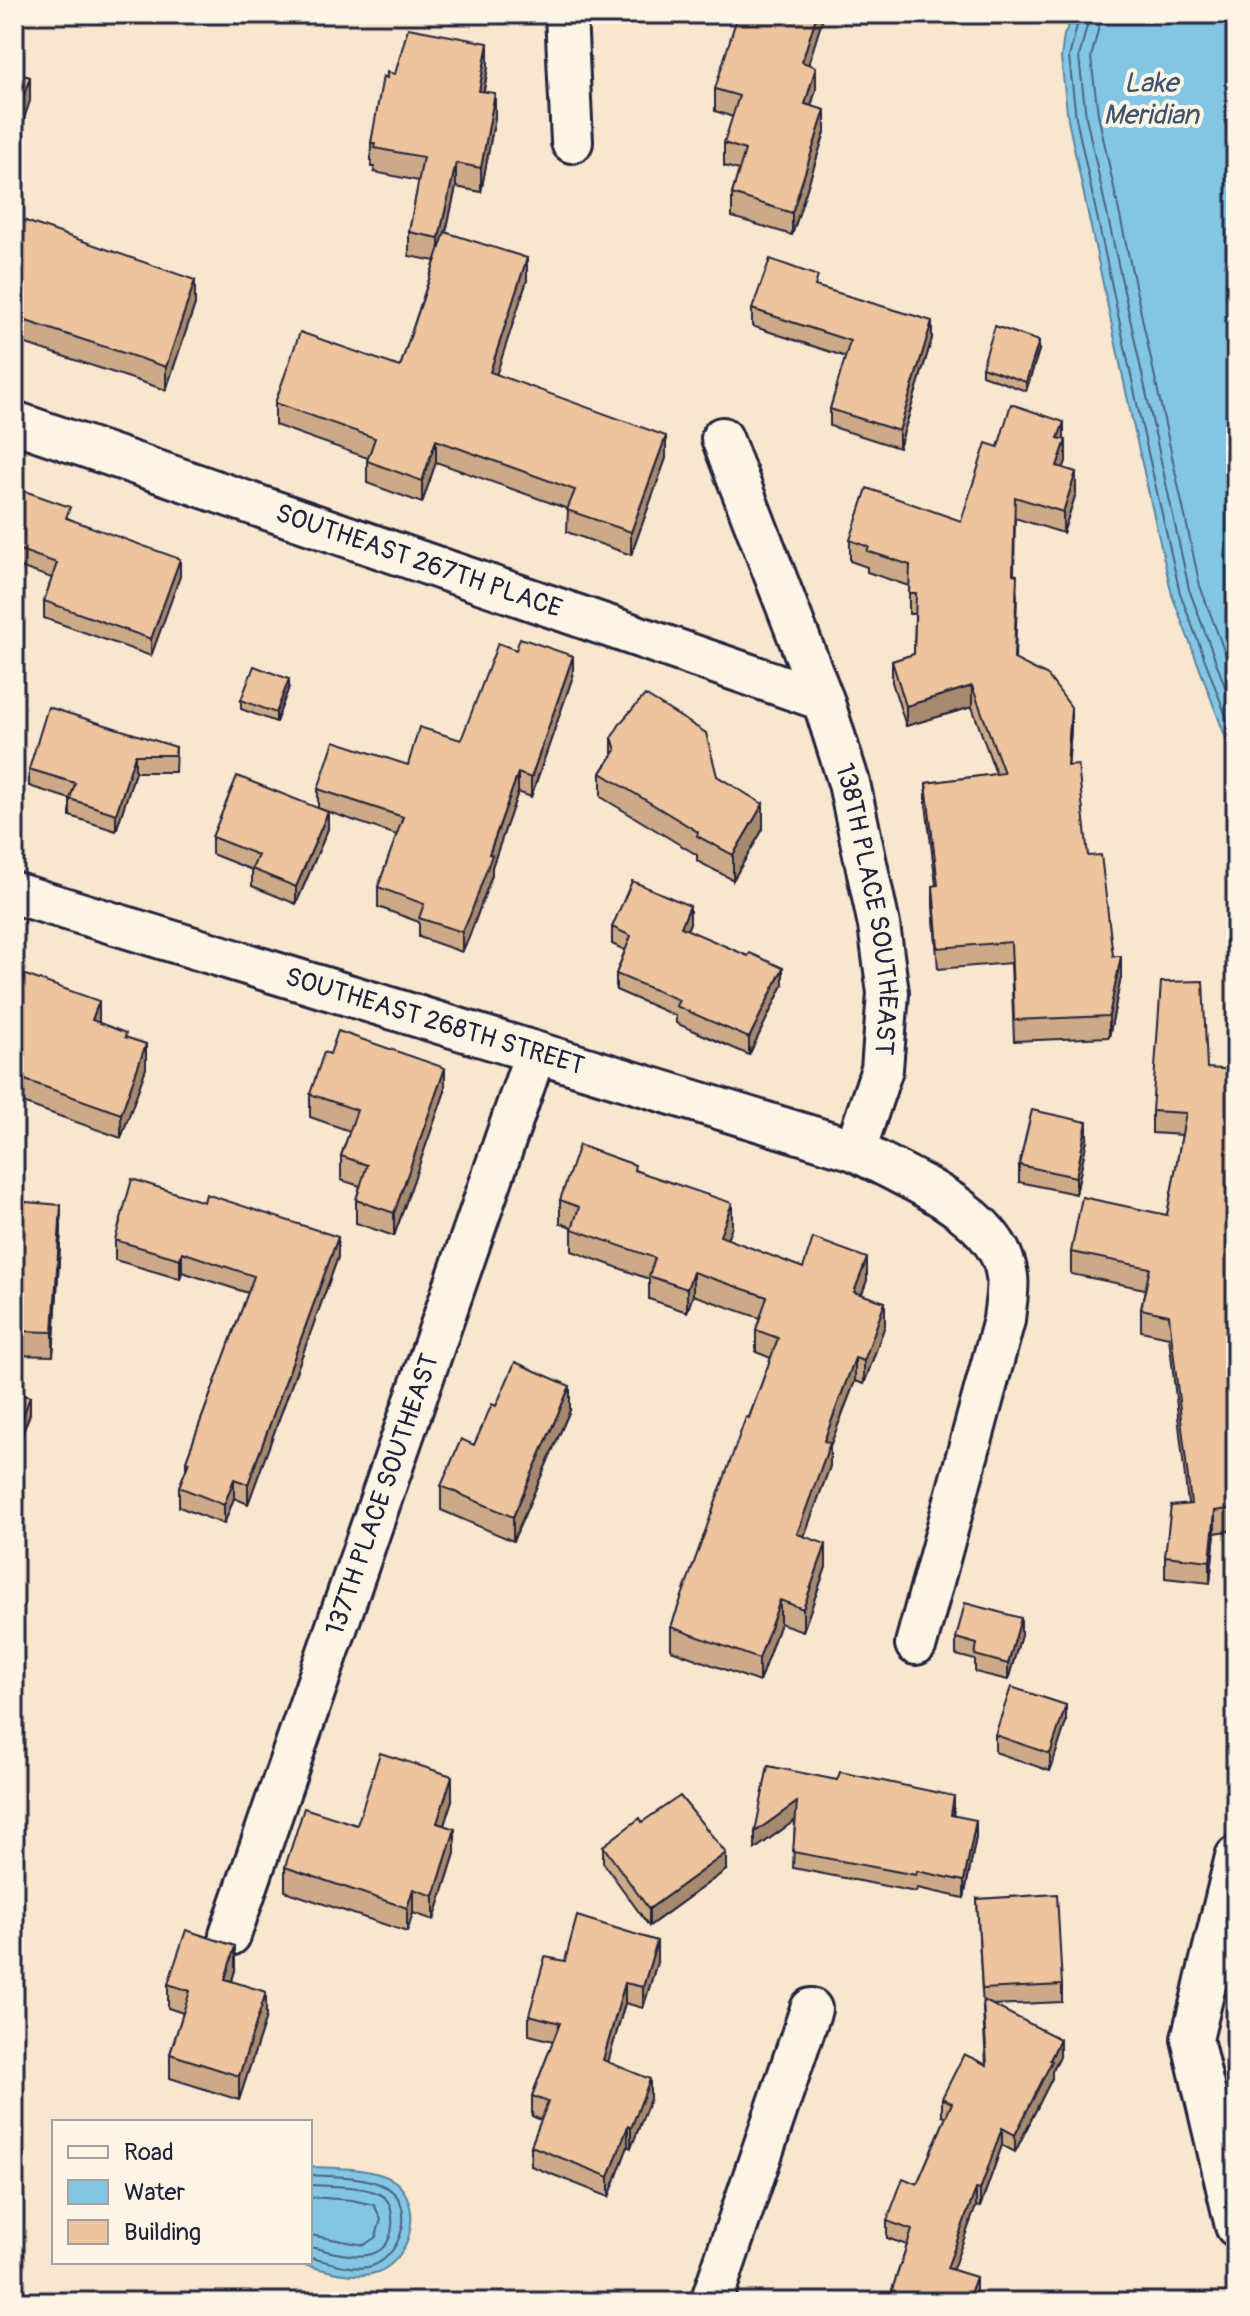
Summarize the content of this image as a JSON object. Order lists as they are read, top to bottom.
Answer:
{
  "streets": {
    "street": [
      "SOUTHEAST 267TH PLACE",
      "138TH PLACE SOUTHEAST",
      "SOUTHEAST 268TH STREET",
      "137TH PLACE SOUTHEAST"
    ]
  },
  "crossings": [
    ["SOUTHEAST 267TH PLACE", "138TH PLACE SOUTHEAST"],
    ["138TH PLACE SOUTHEAST", "SOUTHEAST 268TH STREET"],
    ["SOUTHEAST 268TH STREET", "137TH PLACE SOUTHEAST"]
  ],
  "water": ["Lake Meridian"],
  "legend": ["Road", "Water", "Building"]
}
